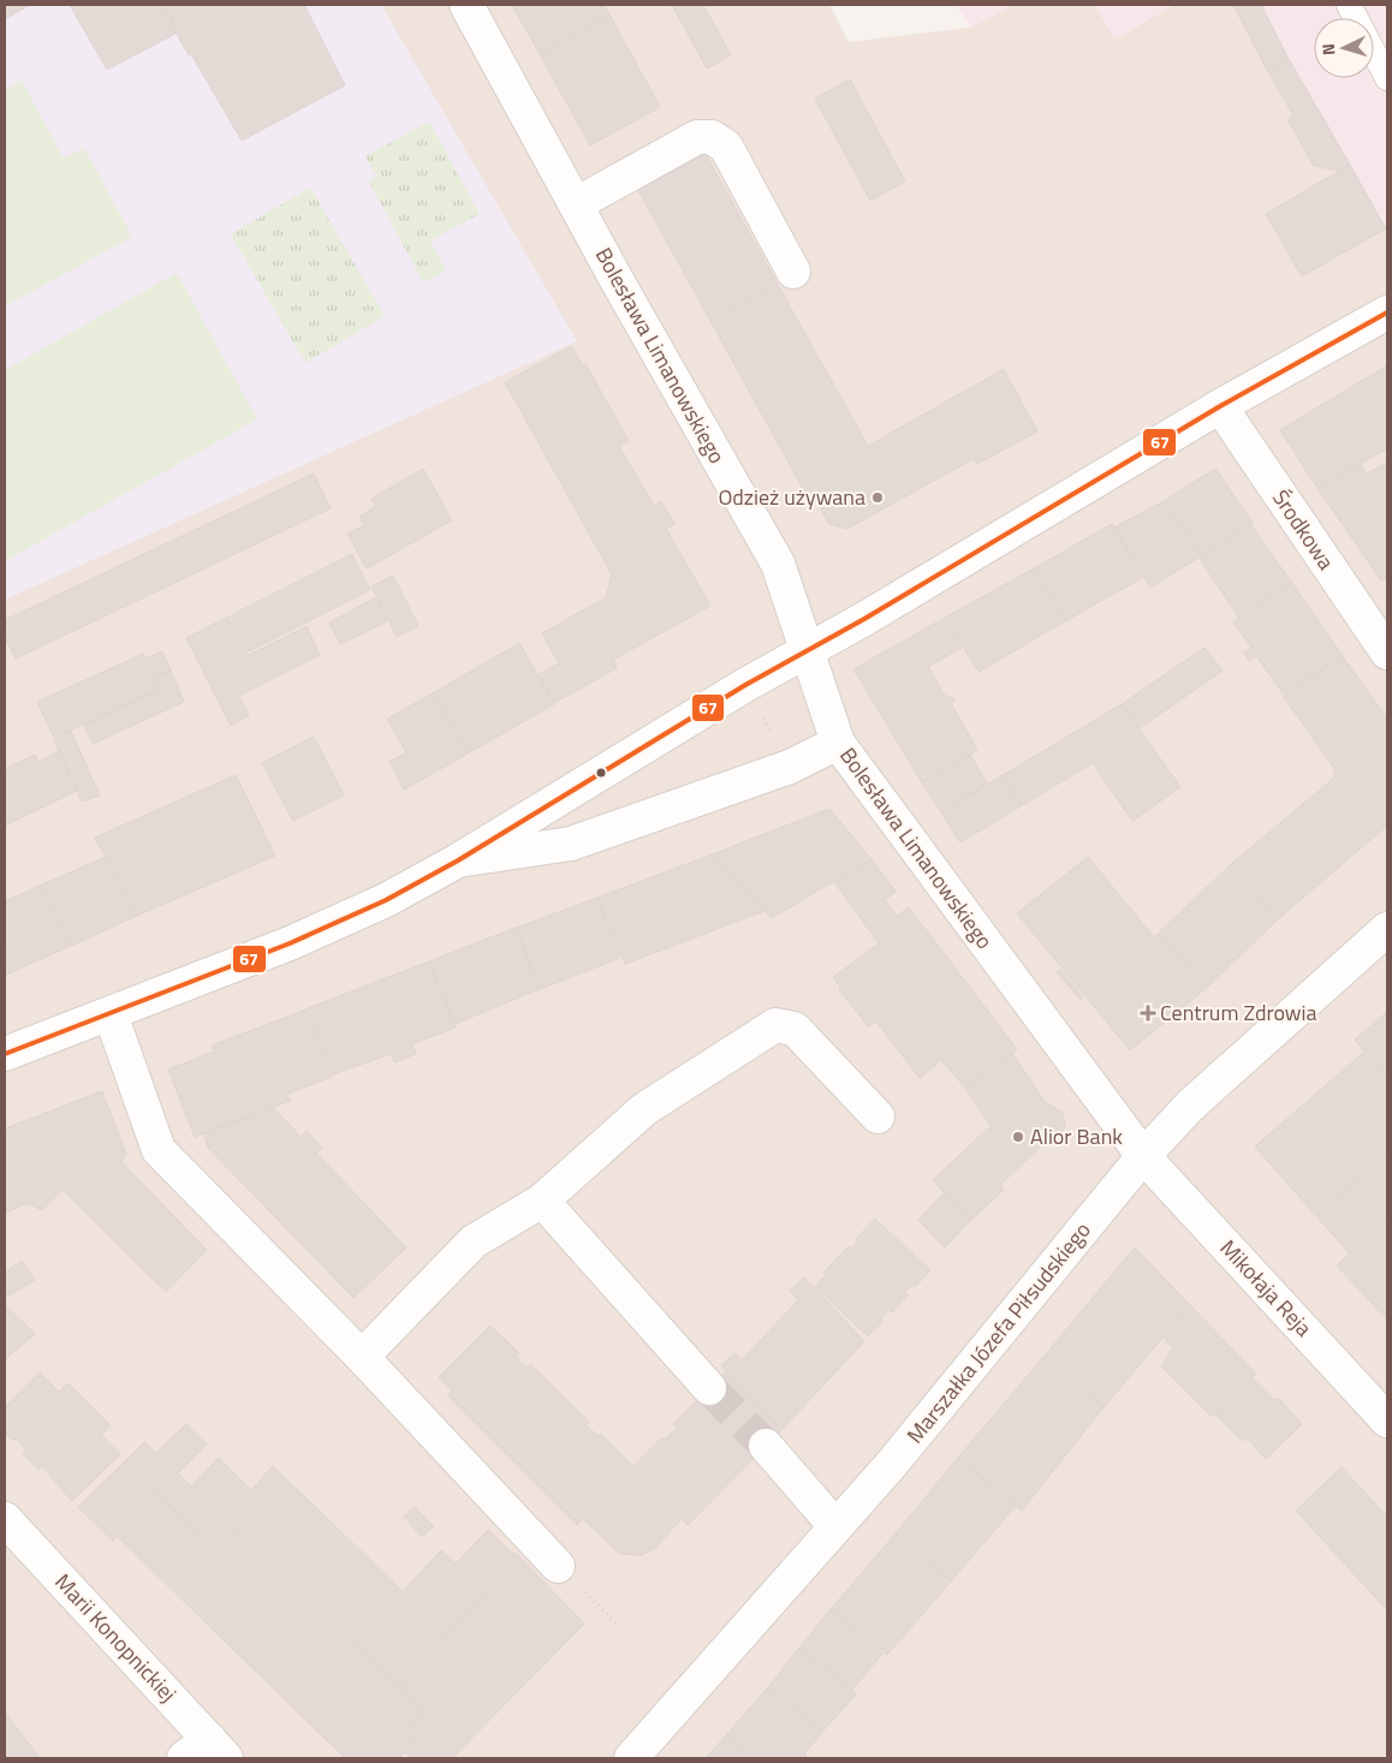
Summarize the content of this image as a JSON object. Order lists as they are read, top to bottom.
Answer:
{
  "streets": {
    "street": [
      "Bolesława Limanowskiego",
      "Środkowa",
      "Mikołaja Reja",
      "Marszałka Józefa Piłsudskiego",
      "Marii Konopnickiej"
    ]
  },
  "crossings": [
    ["Bolesława Limanowskiego", "Mikołaja Reja"],
    ["Bolesława Limanowskiego", "Marszałka Józefa Piłsudskiego"],
    ["Mikołaja Reja", "Marszałka Józefa Piłsudskiego"]
  ],
  "places": {
    "other": ["Odzież używana", "Alior Bank"],
    "health": ["Centrum Zdrowia"]
  },
  "lines": ["transit line 67"],
  "north": "left"
}
